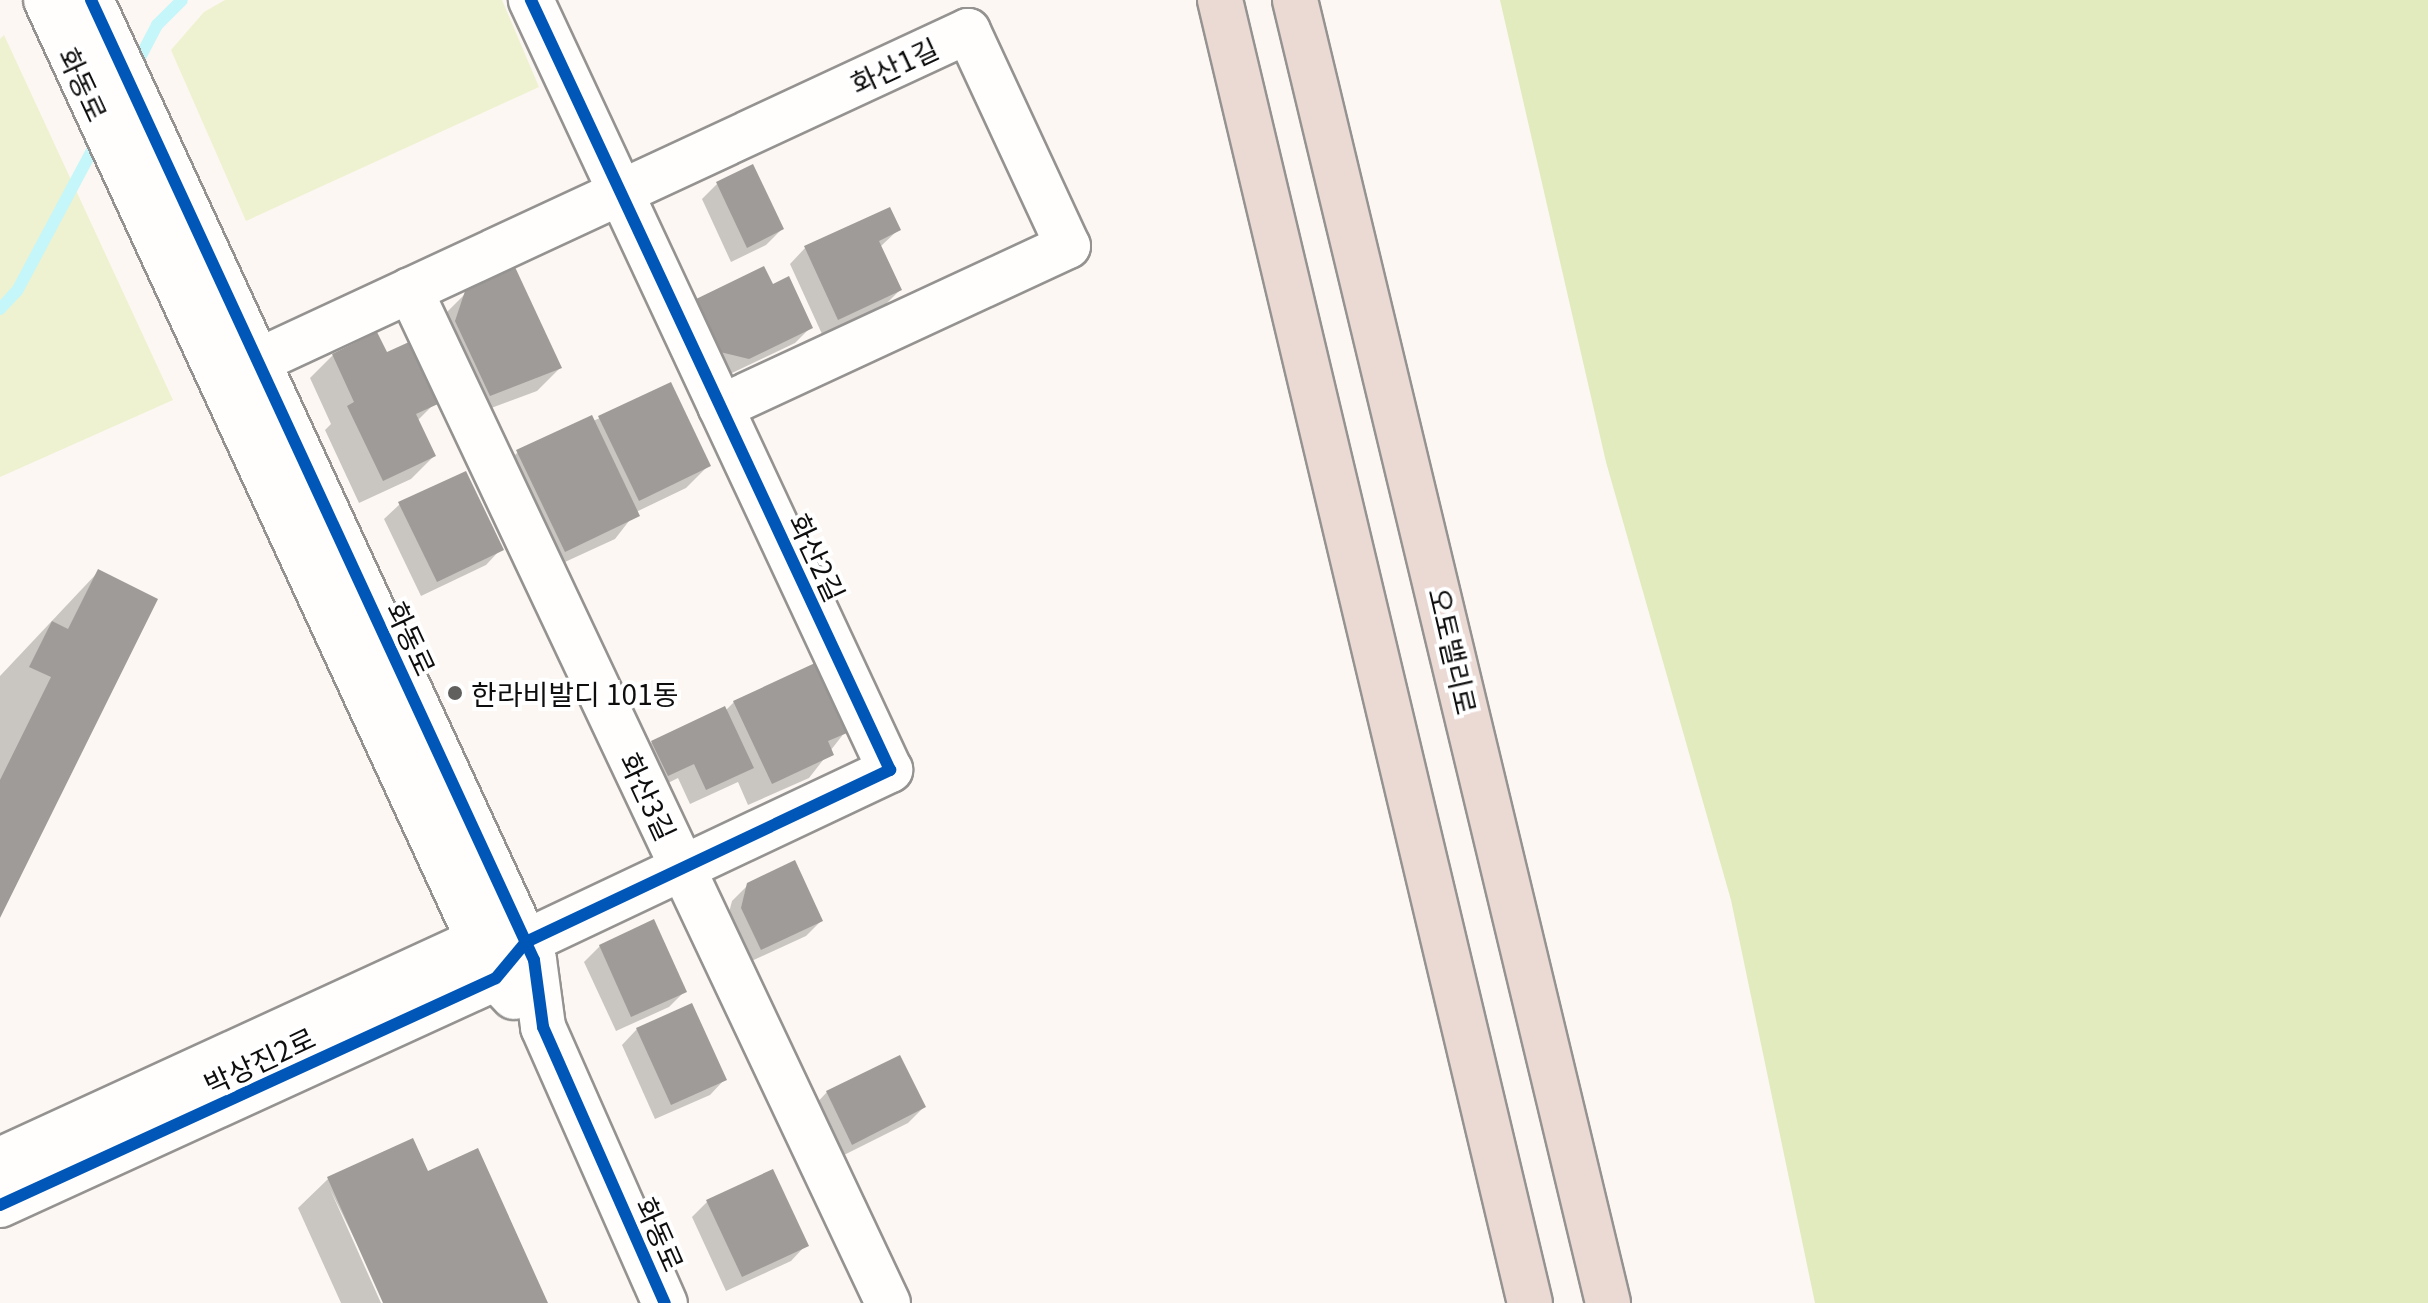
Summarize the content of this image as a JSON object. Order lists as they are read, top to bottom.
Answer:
{
  "streets": {
    "highway": ["오토밸리로"],
    "street": [
      "화산1길",
      "화동로",
      "화산2길",
      "화산3길",
      "박상진2로"
    ]
  },
  "crossings": [
    ["화산1길", "화동로"],
    ["화산1길", "화산2길"],
    ["화산1길", "화산3길"],
    ["화동로", "화산2길"],
    ["화동로", "박상진2로"],
    ["화산2길", "화산3길"],
    ["화산2길", "박상진2로"]
  ],
  "places": ["한라비발디 101동"]
}
